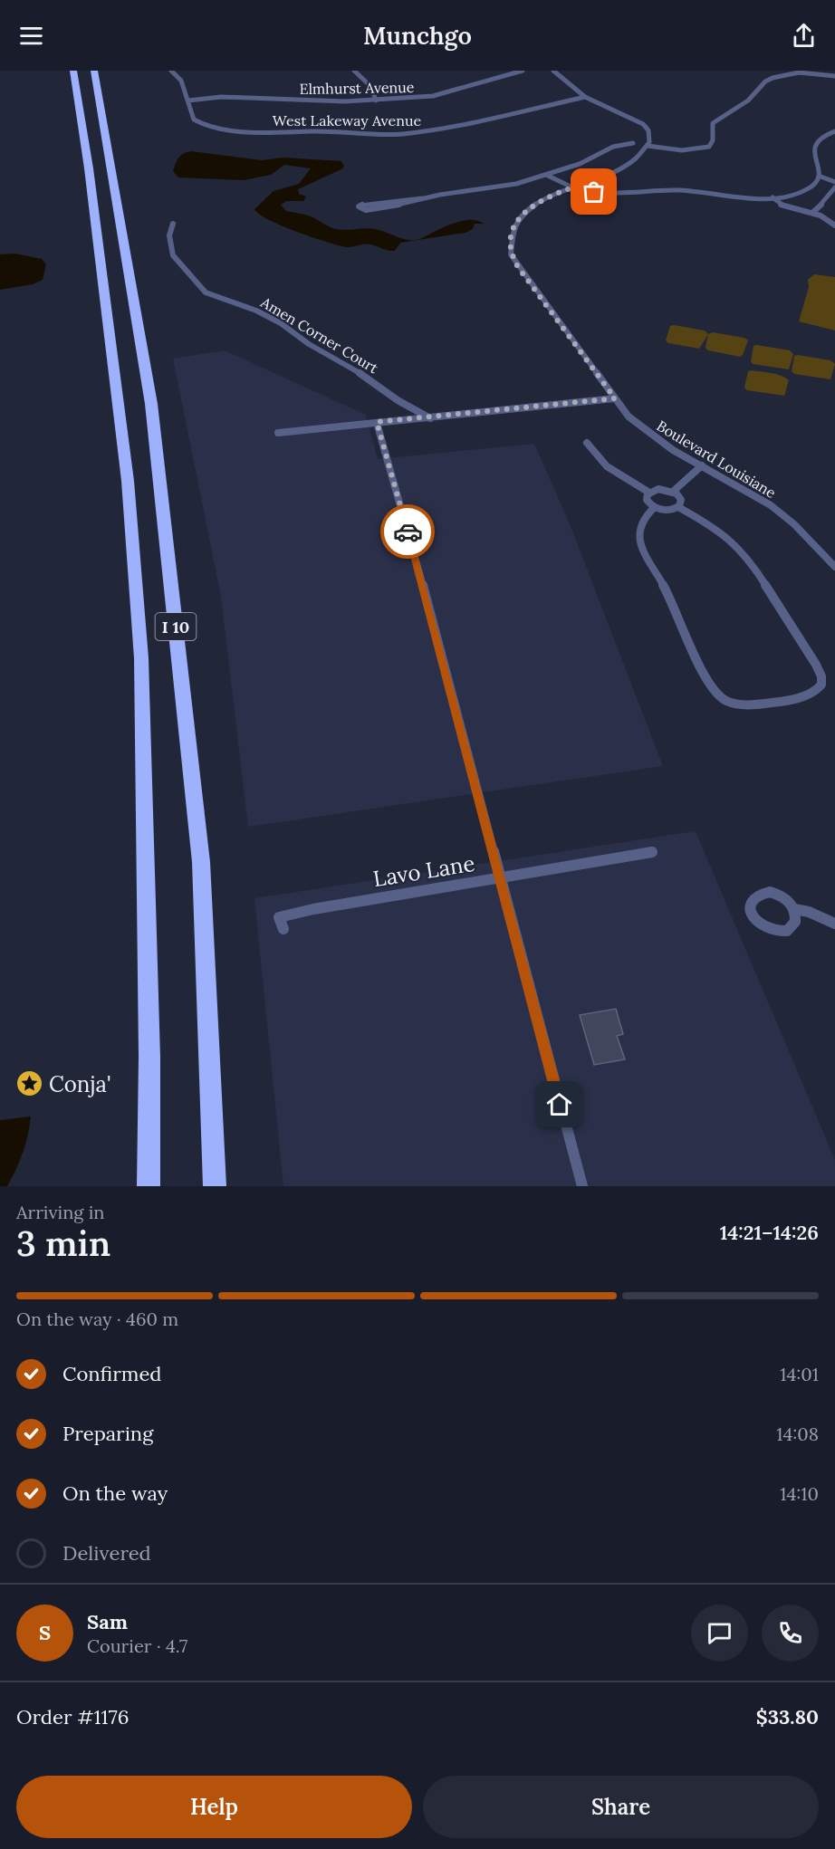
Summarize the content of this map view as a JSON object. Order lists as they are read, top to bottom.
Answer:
{
  "streets": {
    "highway": ["I 10"],
    "street": [
      "Elmhurst Avenue",
      "West Lakeway Avenue",
      "Amen Corner Court",
      "Boulevard Louisiane",
      "Lavo Lane"
    ]
  },
  "crossings": [
    ["Elmhurst Avenue", "West Lakeway Avenue"]
  ],
  "places": {
    "place": ["Conja'"]
  },
  "page": {
    "header": "Munchgo",
    "heading": ["3 min", "Arriving in", "14:21–14:26"],
    "panel": [
      "Sam",
      "Courier · 4.7",
      "Order #1176",
      "$33.80"
    ],
    "bar": "On the way · 460 m",
    "list": [
      ["Confirmed", "14:01"],
      ["Preparing", "14:08"],
      ["On the way", "14:10"],
      "Delivered"
    ],
    "round": "S",
    "buttons": ["Help", "Share"]
  }
}
